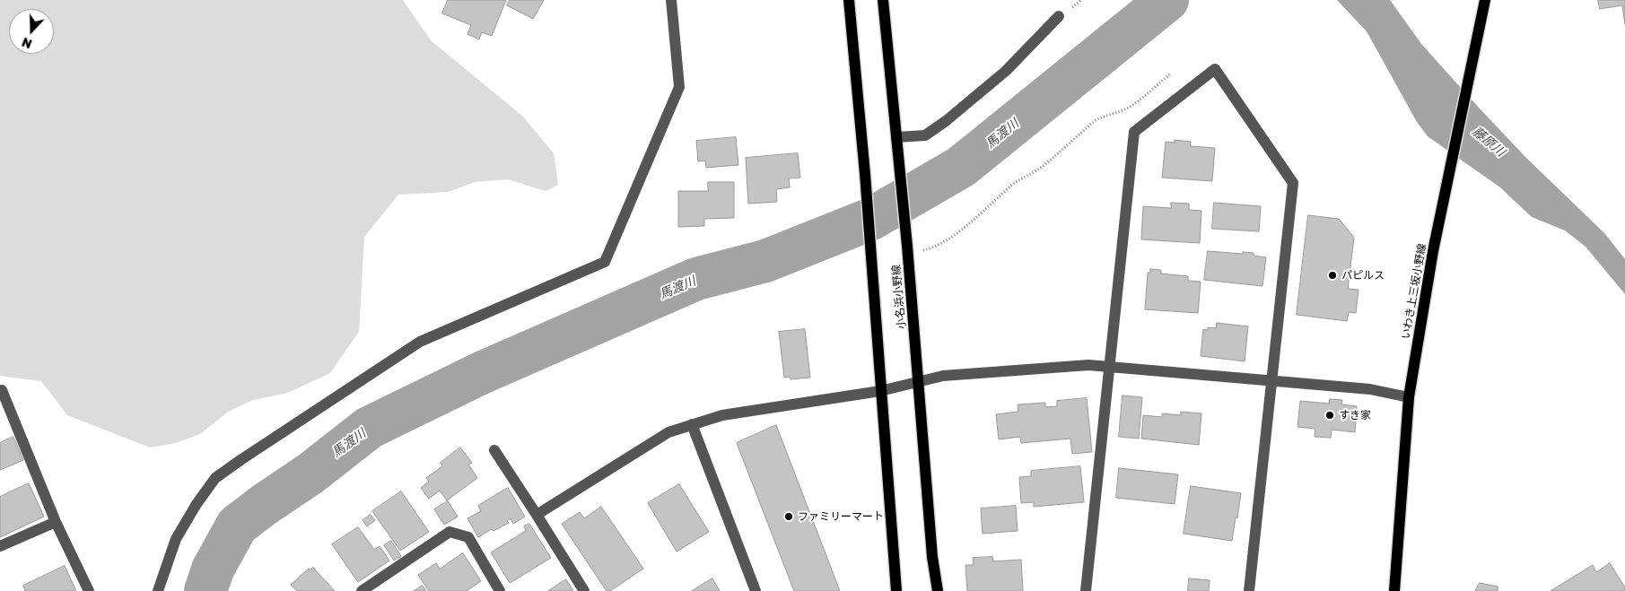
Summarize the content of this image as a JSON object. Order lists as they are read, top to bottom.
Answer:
{
  "streets": {
    "main road": ["いわき上三坂小野線", "小名浜小野線"]
  },
  "water": ["馬渡川", "藤原川"],
  "places": ["パピルス", "すき家", "ファミリーマート"],
  "north": "bottom"
}
